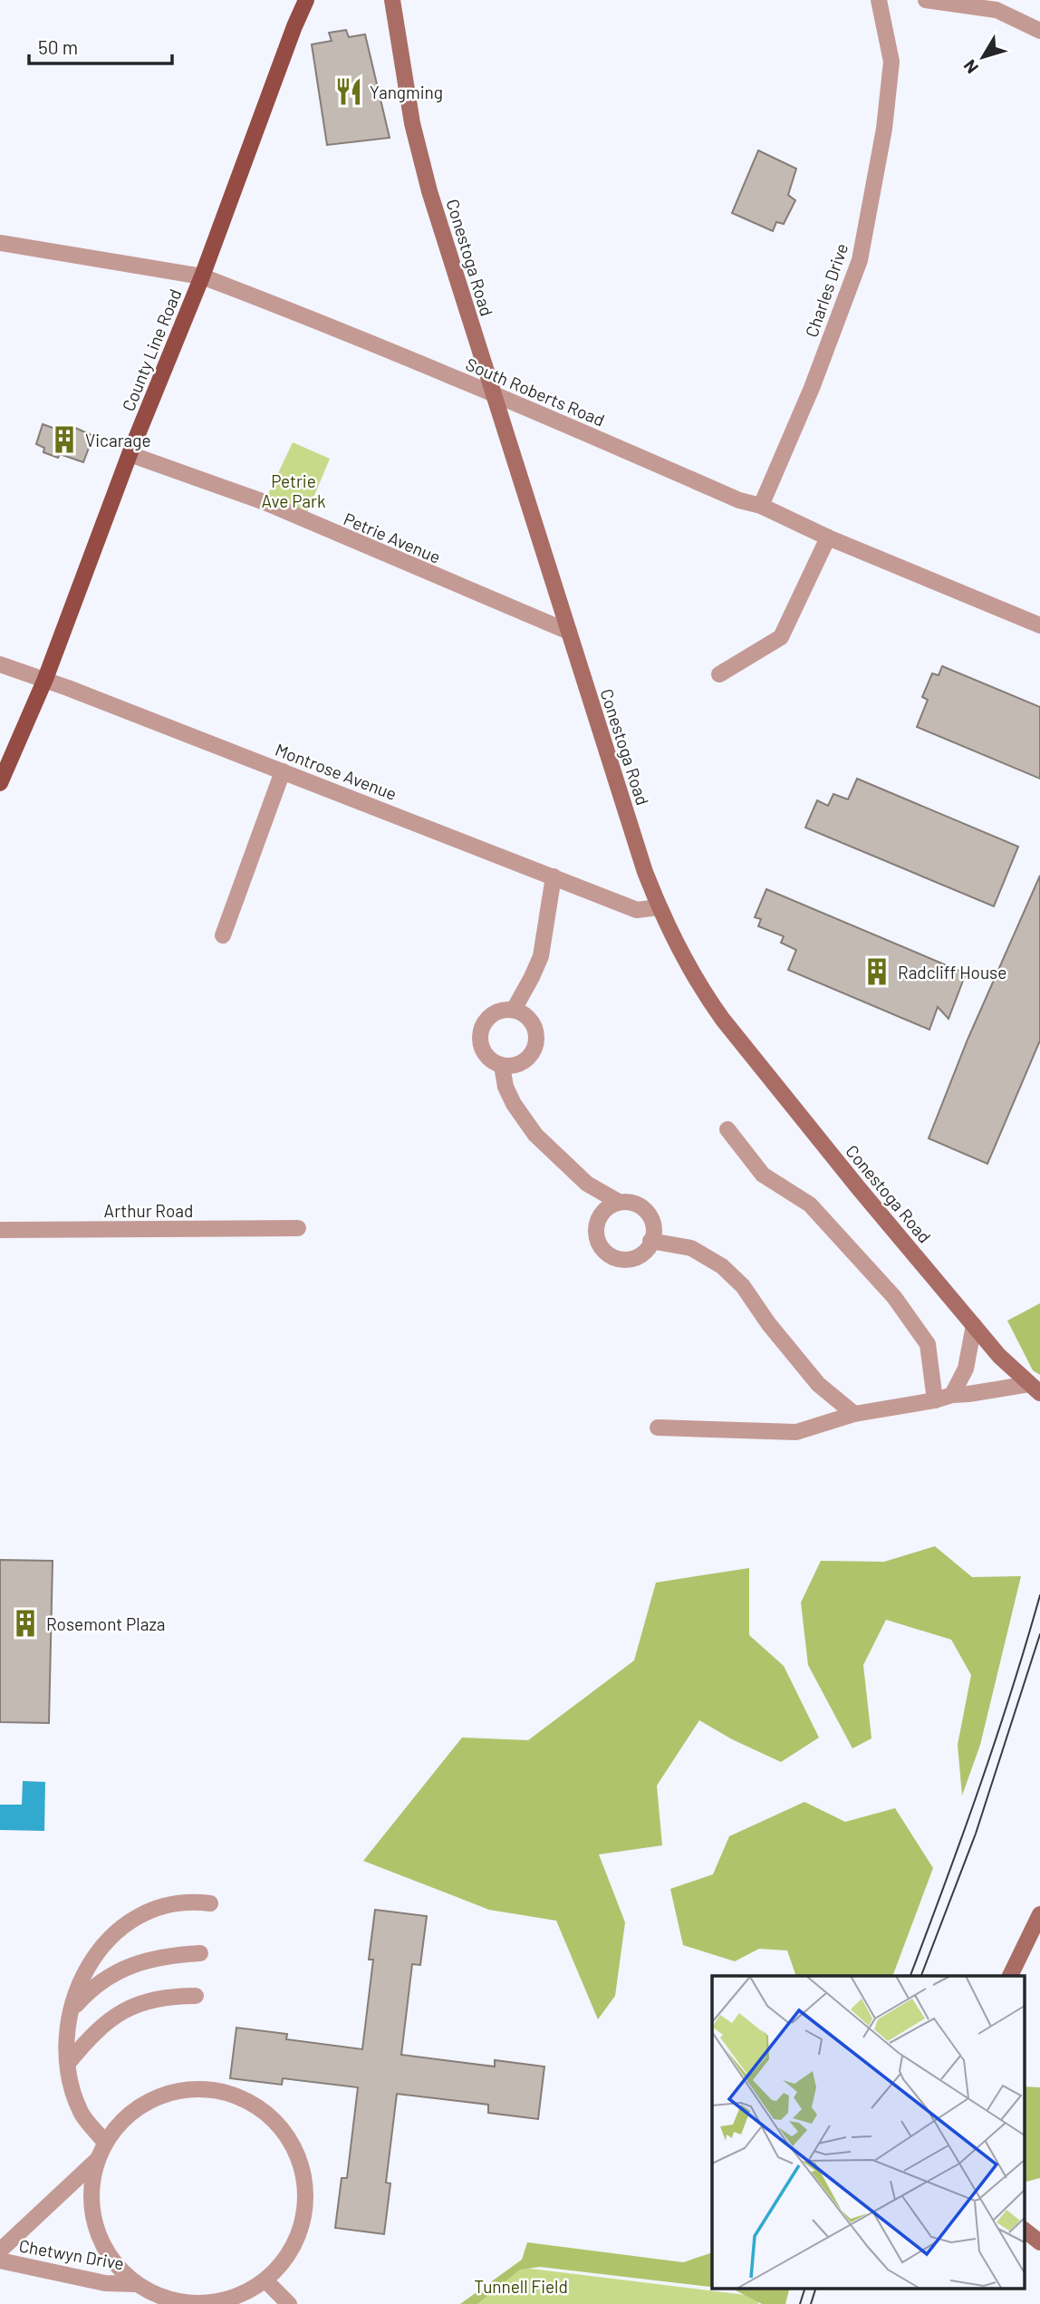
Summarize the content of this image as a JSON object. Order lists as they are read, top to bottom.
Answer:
{
  "streets": {
    "main road": ["Conestoga Road", "County Line Road"],
    "street": [
      "Charles Drive",
      "South Roberts Road",
      "Petrie Avenue",
      "Montrose Avenue",
      "Arthur Road",
      "Chetwyn Drive"
    ]
  },
  "crossings": [
    ["Conestoga Road", "South Roberts Road"],
    ["Conestoga Road", "Petrie Avenue"],
    ["Conestoga Road", "Montrose Avenue"],
    ["Charles Drive", "South Roberts Road"],
    ["County Line Road", "South Roberts Road"],
    ["County Line Road", "Petrie Avenue"],
    ["County Line Road", "Montrose Avenue"]
  ],
  "parks": ["Petrie Ave Park", "Tunnell Field"],
  "places": {
    "restaurant": ["Yangming"],
    "building": ["Vicarage", "Radcliff House", "Rosemont Plaza"]
  },
  "scale_bar": "50 m",
  "north": "bottom left"
}
